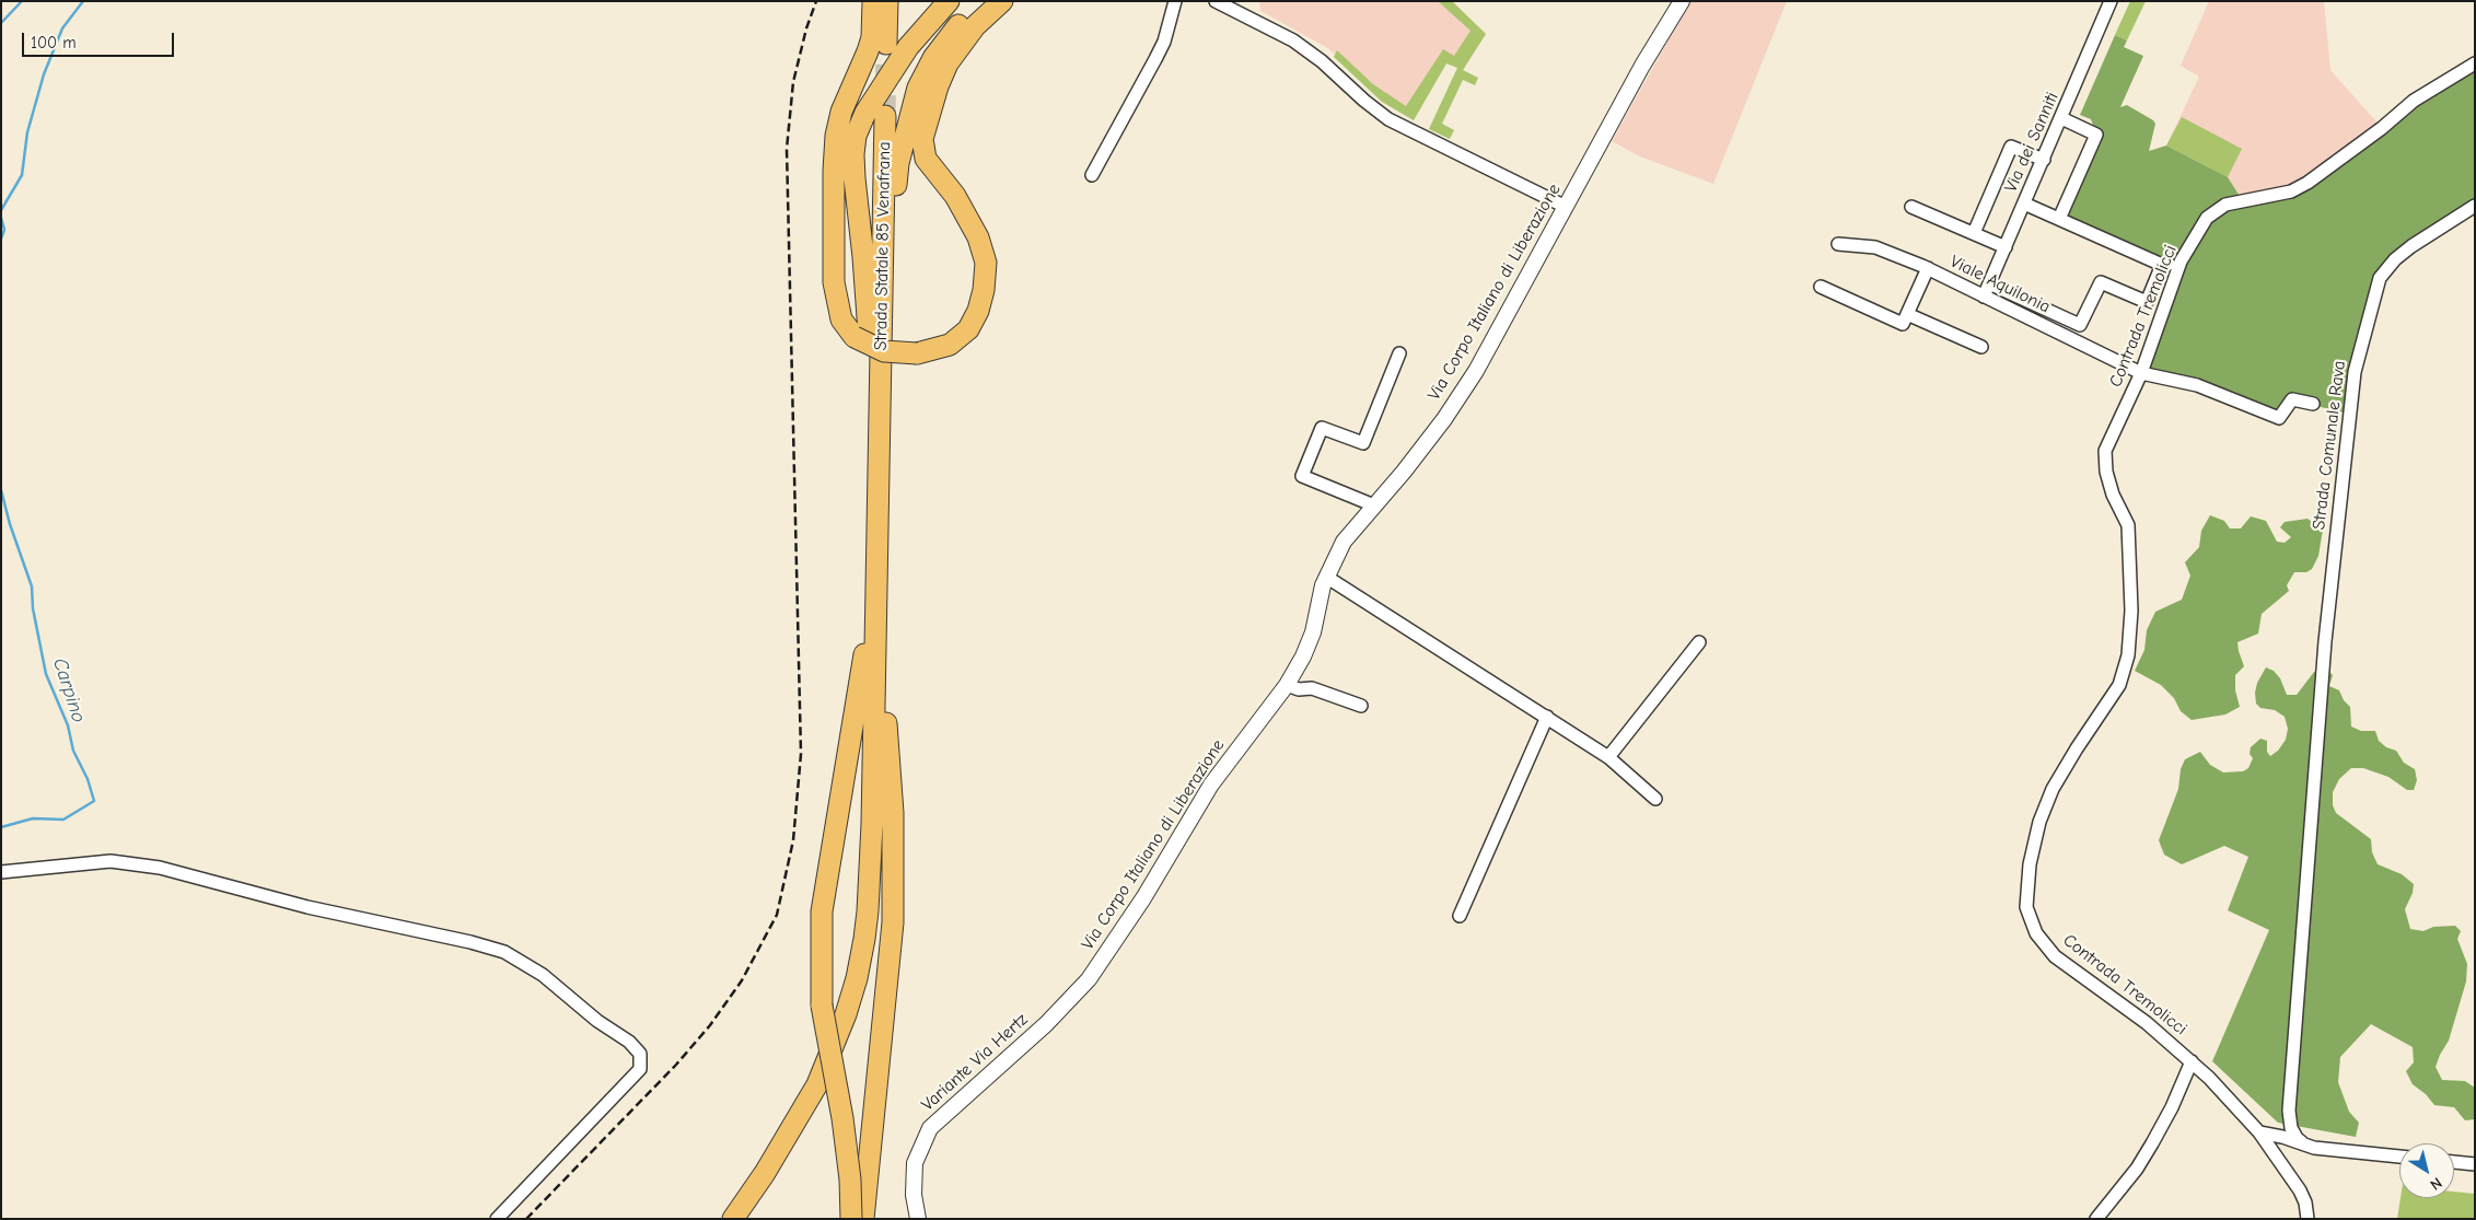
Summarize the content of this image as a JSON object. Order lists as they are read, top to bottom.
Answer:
{
  "streets": {
    "highway": ["Strada Statale 85 Venafrana"],
    "street": [
      "Via dei Sanniti",
      "Viale Aquilonia",
      "Via Corpo Italiano di Liberazione",
      "Contrada Tremolicci",
      "Strada Comunale Rava",
      "Variante Via Hertz"
    ]
  },
  "crossings": [
    ["Via dei Sanniti", "Viale Aquilonia"],
    ["Viale Aquilonia", "Contrada Tremolicci"],
    ["Via Corpo Italiano di Liberazione", "Variante Via Hertz"]
  ],
  "water": ["Carpino"],
  "scale_bar": "100 m",
  "north": "bottom right"
}
